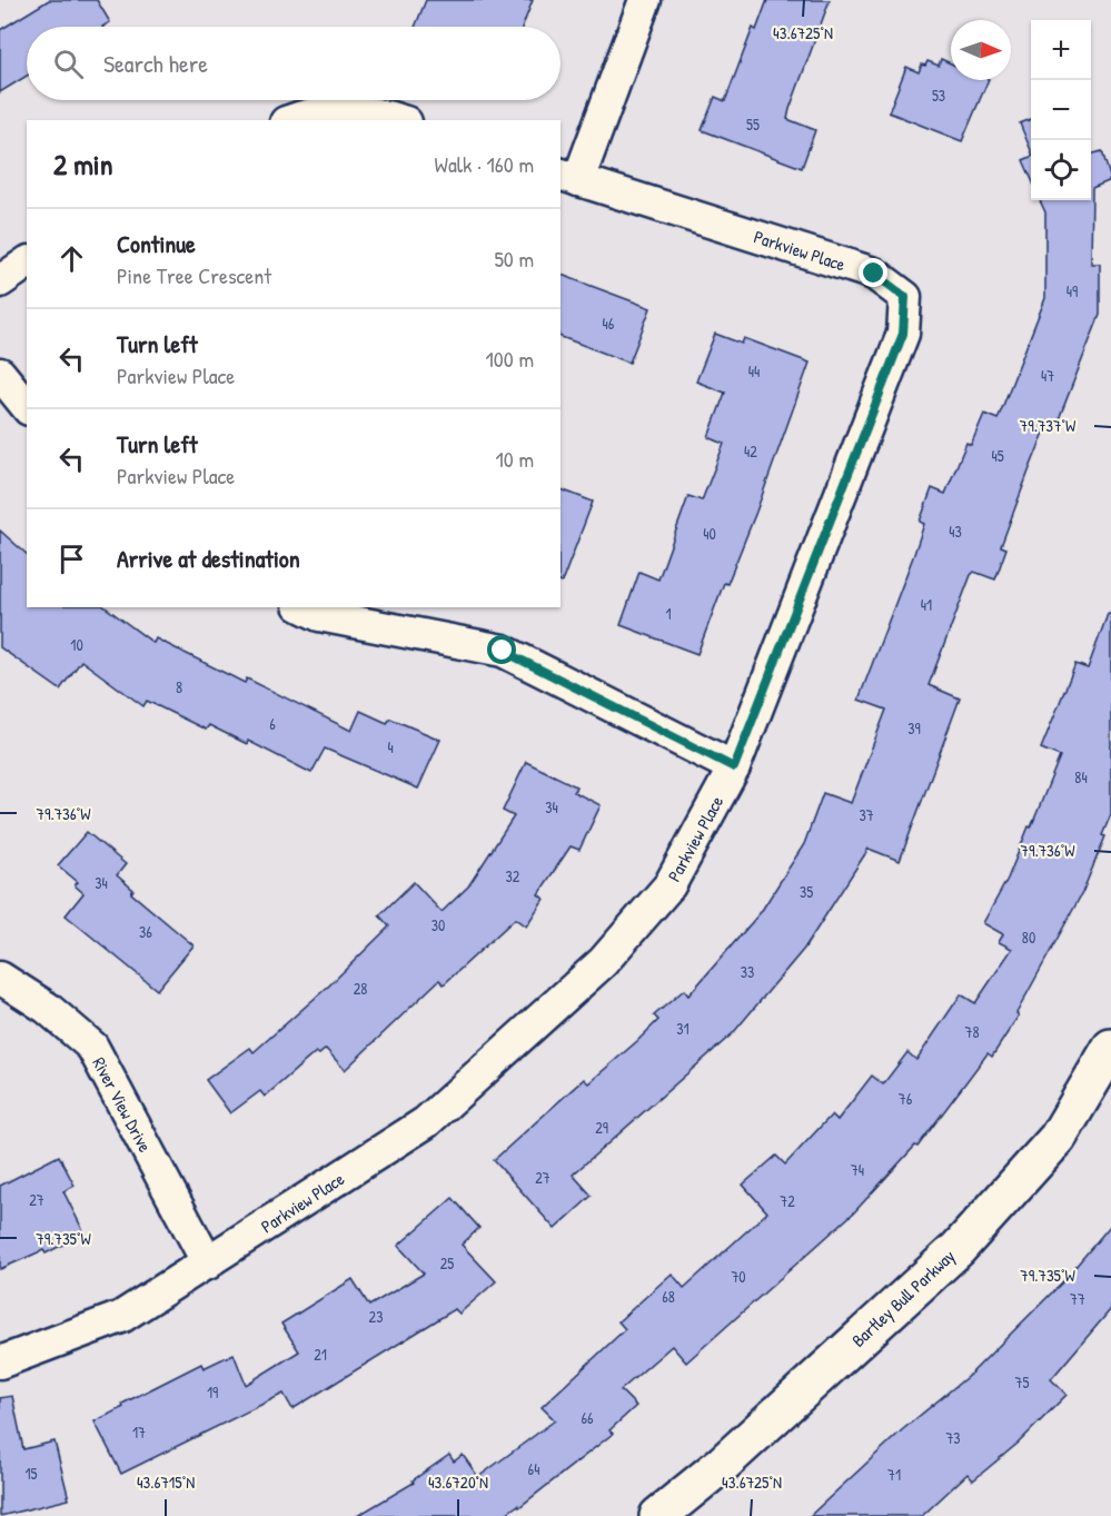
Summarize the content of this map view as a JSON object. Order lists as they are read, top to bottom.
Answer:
{
  "streets": {
    "street": ["Parkview Place", "River View Drive", "Bartley Bull Parkway"]
  },
  "crossings": [
    ["Parkview Place", "River View Drive"]
  ],
  "house_numbers": [
    "53",
    "55",
    "49",
    "46",
    "44",
    "47",
    "42",
    "45",
    "43",
    "40",
    "41",
    "1",
    "10",
    "8",
    "6",
    "39",
    "4",
    "84",
    "34",
    "37",
    "32",
    "34",
    "35",
    "30",
    "36",
    "80",
    "33",
    "28",
    "31",
    "78",
    "76",
    "29",
    "74",
    "27",
    "27",
    "72",
    "25",
    "70",
    "68",
    "77",
    "23",
    "21",
    "75",
    "19",
    "66",
    "17",
    "73",
    "64",
    "15",
    "71"
  ],
  "north": "right",
  "page": {
    "map_buttons": ["+", "−"],
    "search": "Search here",
    "heading": ["2 min", "Walk · 160 m"],
    "list": [
      ["Continue", "Pine Tree Crescent", "50 m"],
      ["Turn left", "Parkview Place", "100 m"],
      ["Turn left", "Parkview Place", "10 m"],
      "Arrive at destination"
    ]
  },
  "coordinates": [
    "43.6725°N",
    "79.737°W",
    "79.736°W",
    "79.735°W",
    "43.6715°N",
    "43.6720°N"
  ]
}
